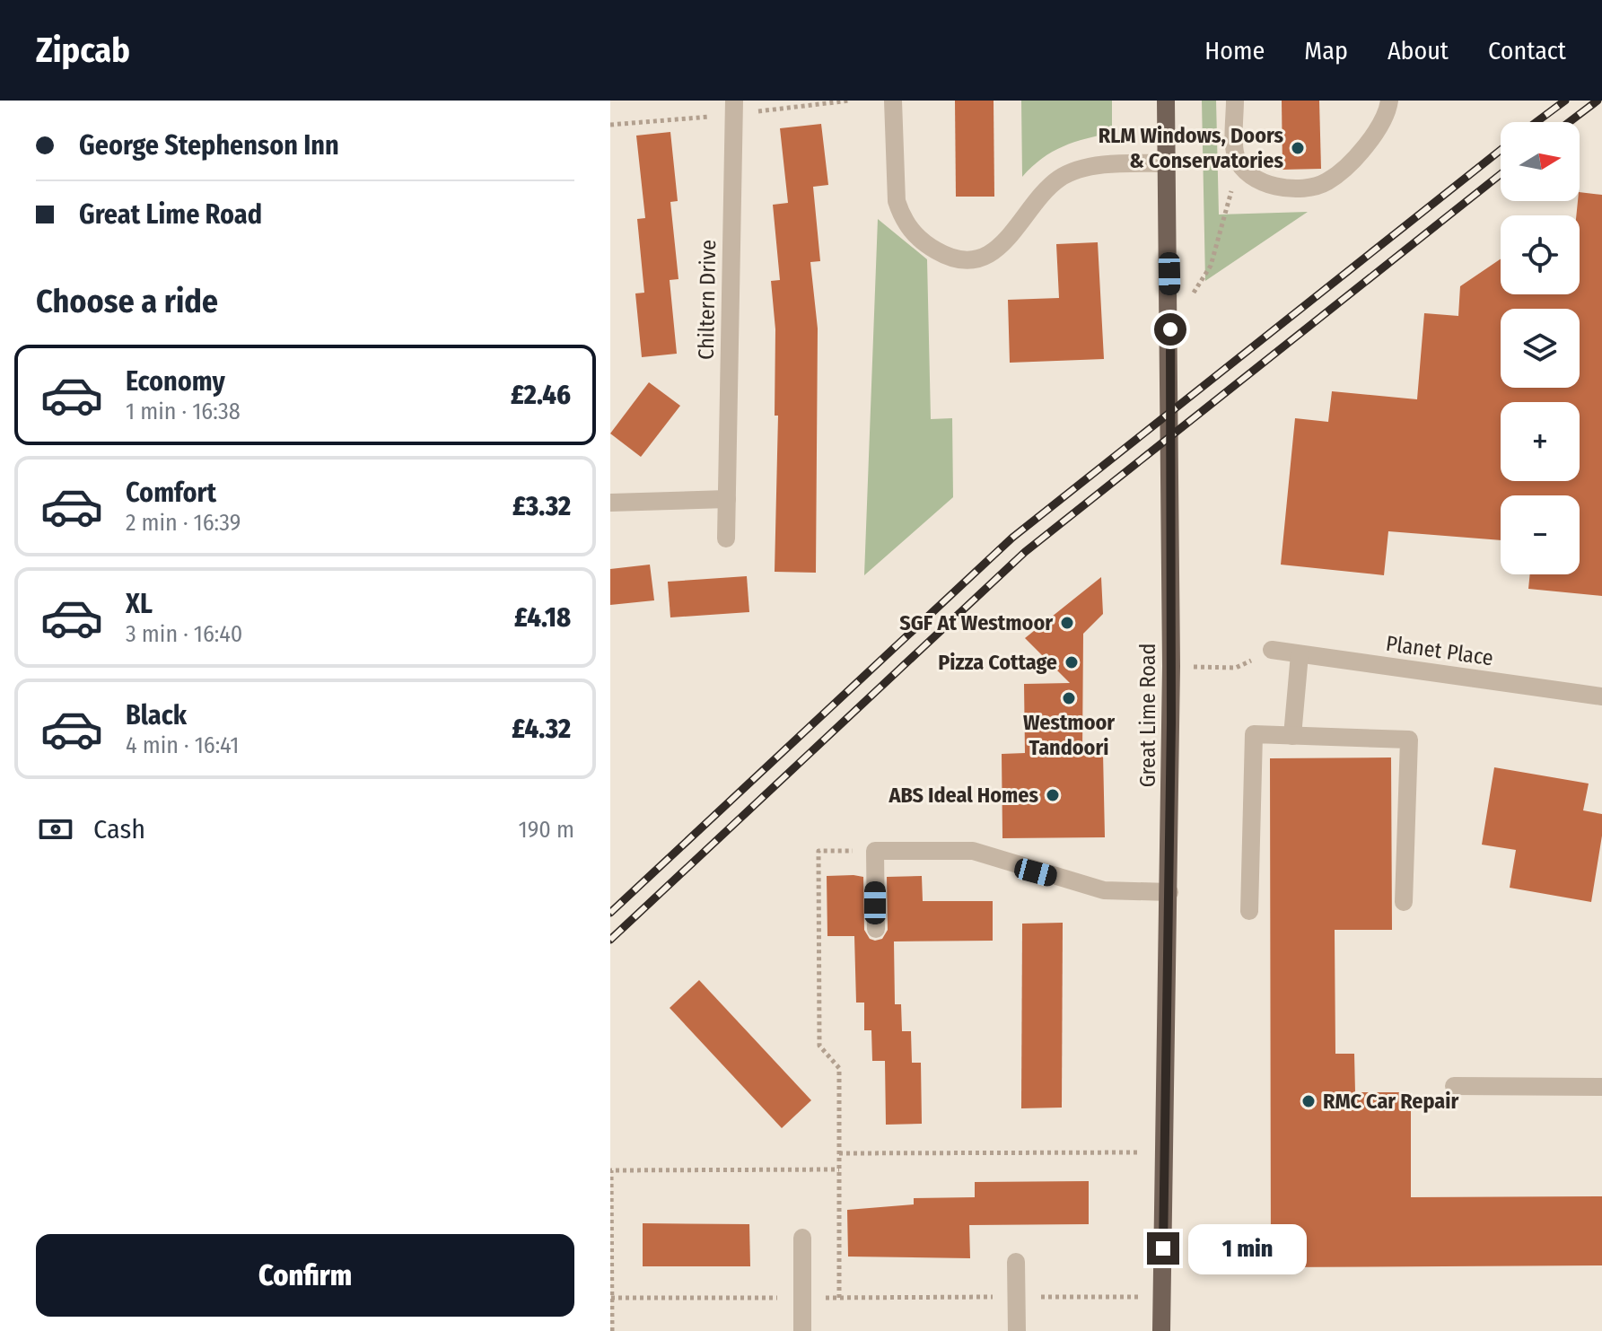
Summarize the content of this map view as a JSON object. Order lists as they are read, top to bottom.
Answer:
{
  "streets": {
    "main road": ["Great Lime Road"],
    "street": ["Chiltern Drive", "Planet Place"]
  },
  "places": [
    "RLM Windows, Doors & Conservatories",
    "SGF At Westmoor",
    "Pizza Cottage",
    "Westmoor Tandoori",
    "ABS Ideal Homes",
    "RMC Car Repair"
  ],
  "north": "right",
  "page": {
    "header": "Zipcab",
    "nav": [
      "Home",
      "Map",
      "About",
      "Contact"
    ],
    "banner": ["George Stephenson Inn", "Great Lime Road"],
    "map_buttons": ["+", "−"],
    "heading": "Choose a ride",
    "list": [
      {
        "name": "Economy",
        "note": "1 min · 16:38",
        "value": "£2.46"
      },
      {
        "name": "Comfort",
        "note": "2 min · 16:39",
        "value": "£3.32"
      },
      {
        "name": "XL",
        "note": "3 min · 16:40",
        "value": "£4.18"
      },
      {
        "name": "Black",
        "note": "4 min · 16:41",
        "value": "£4.32"
      }
    ],
    "pay": ["Cash", "190 m"],
    "buttons": "Confirm",
    "bubble": "1 min"
  }
}
